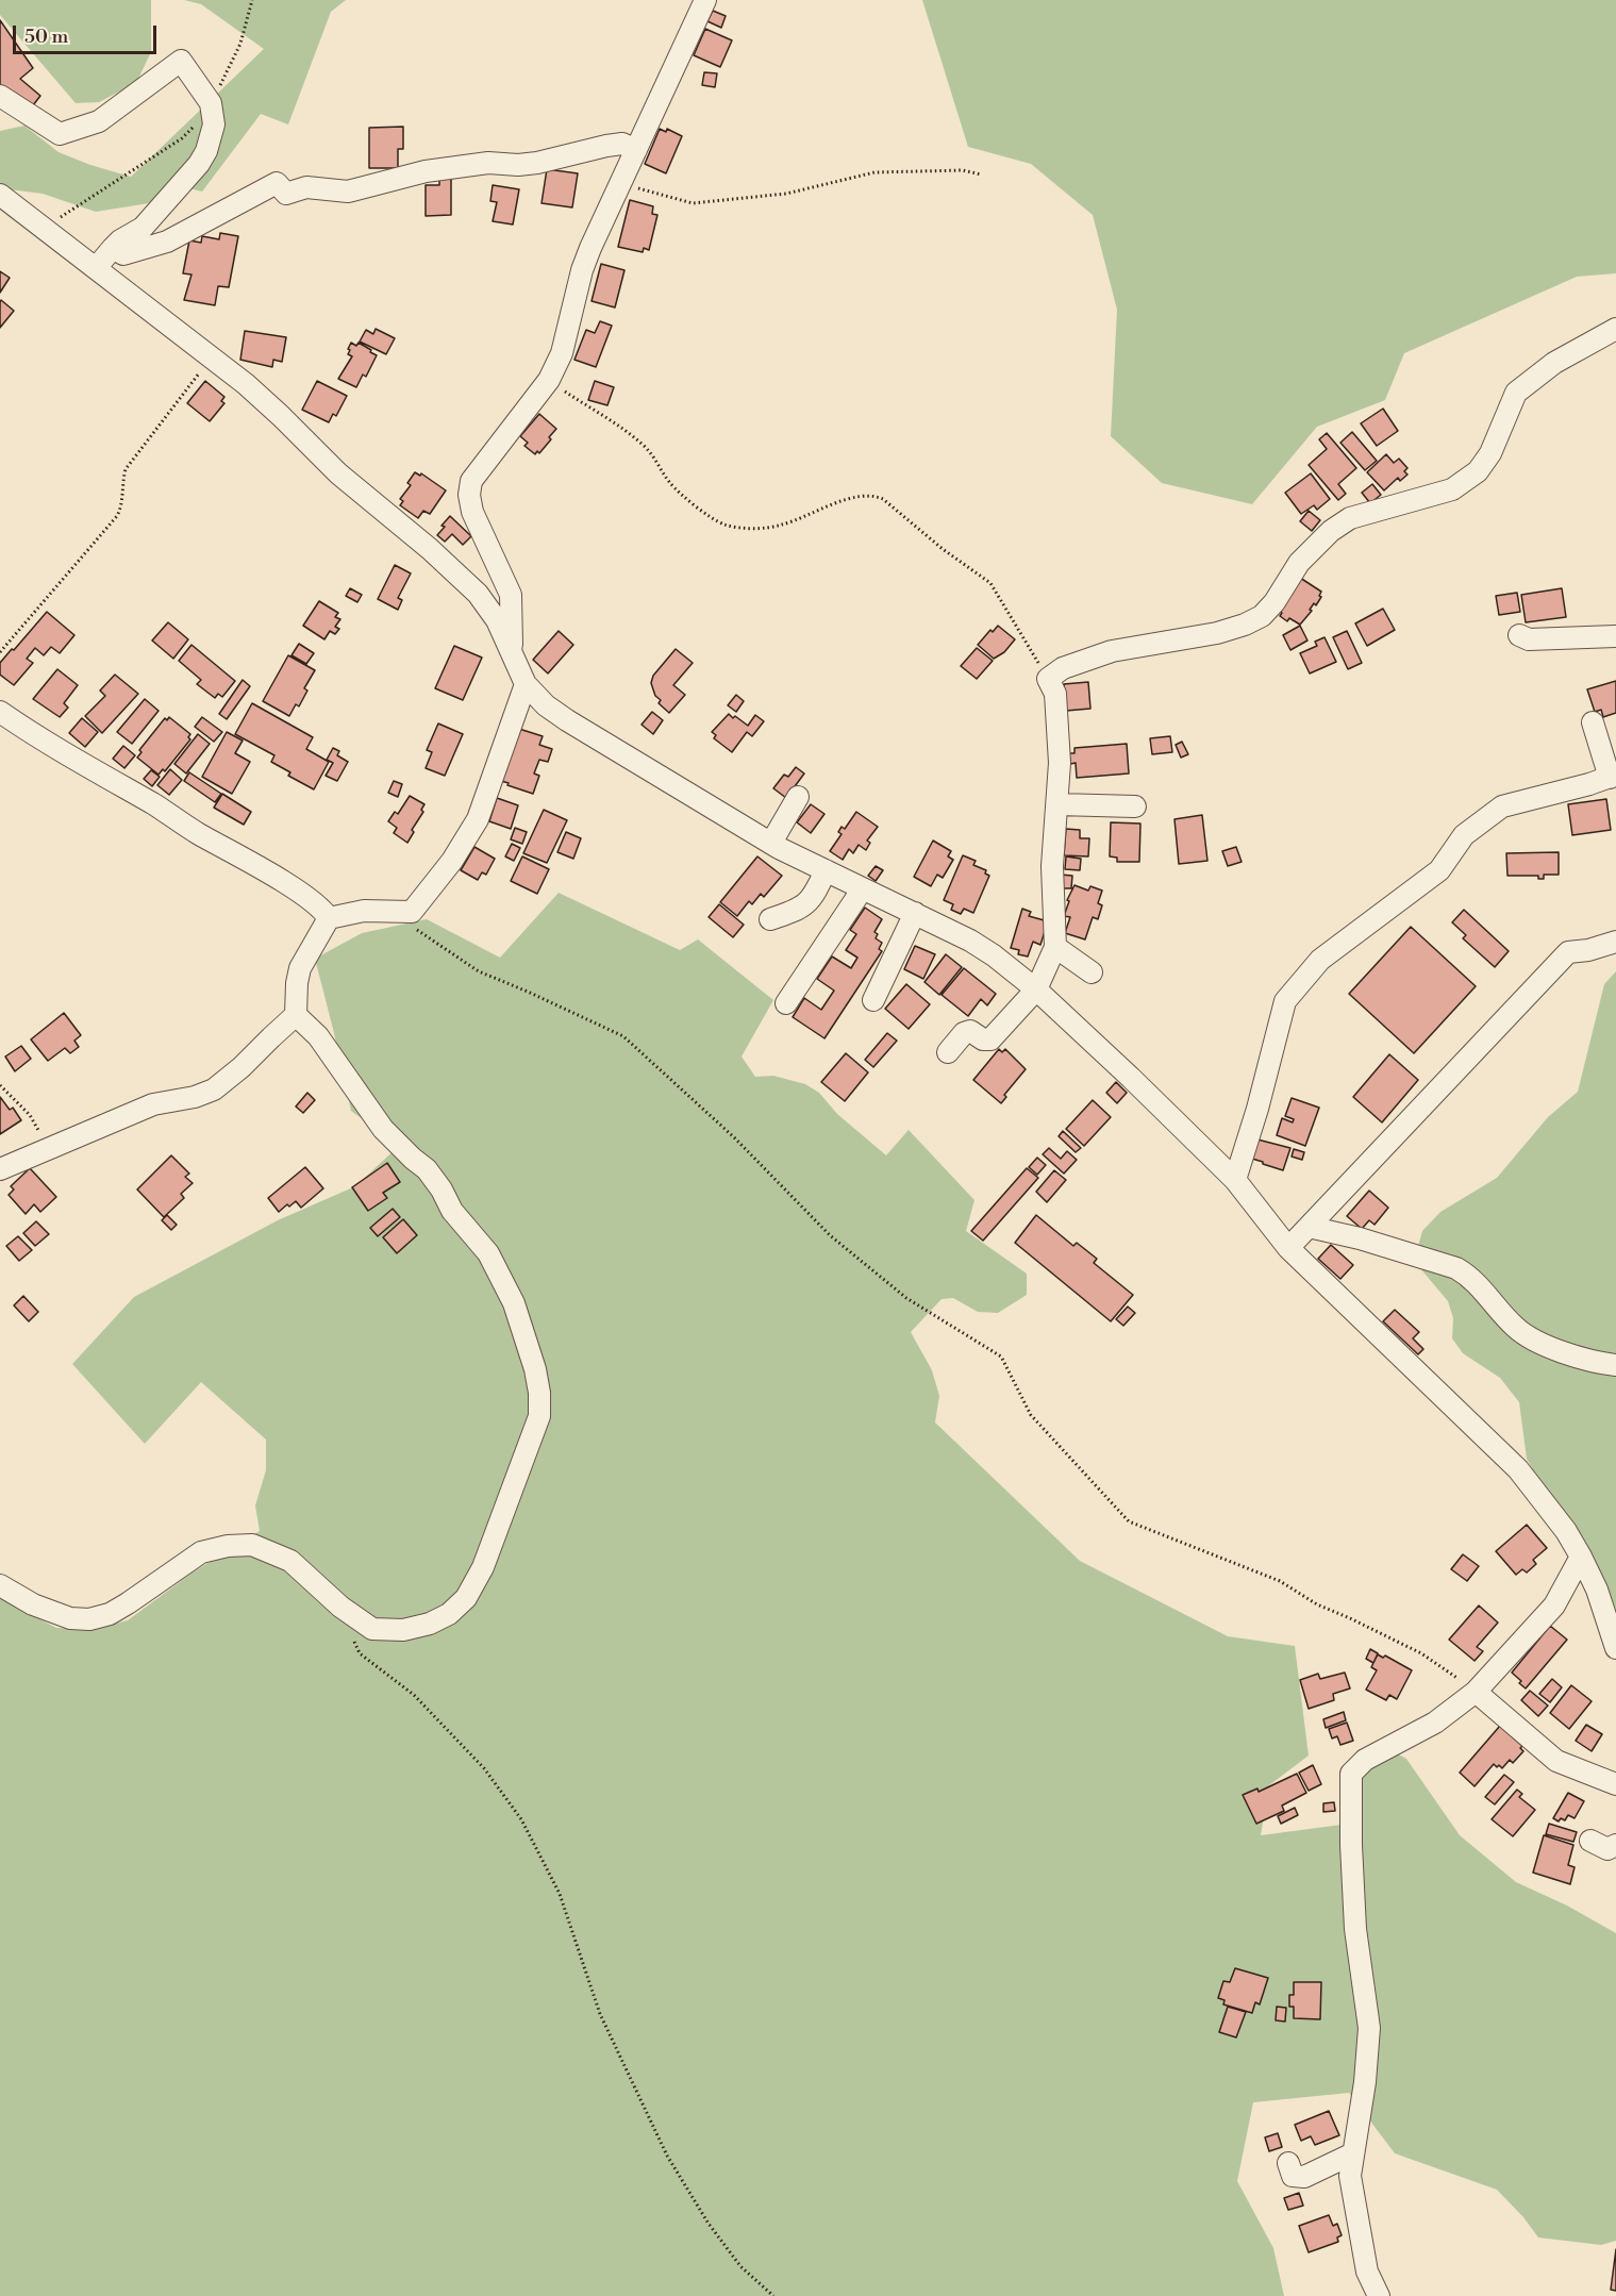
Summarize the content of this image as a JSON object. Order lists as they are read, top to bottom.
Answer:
{
  "scale_bar": "50 m"
}
